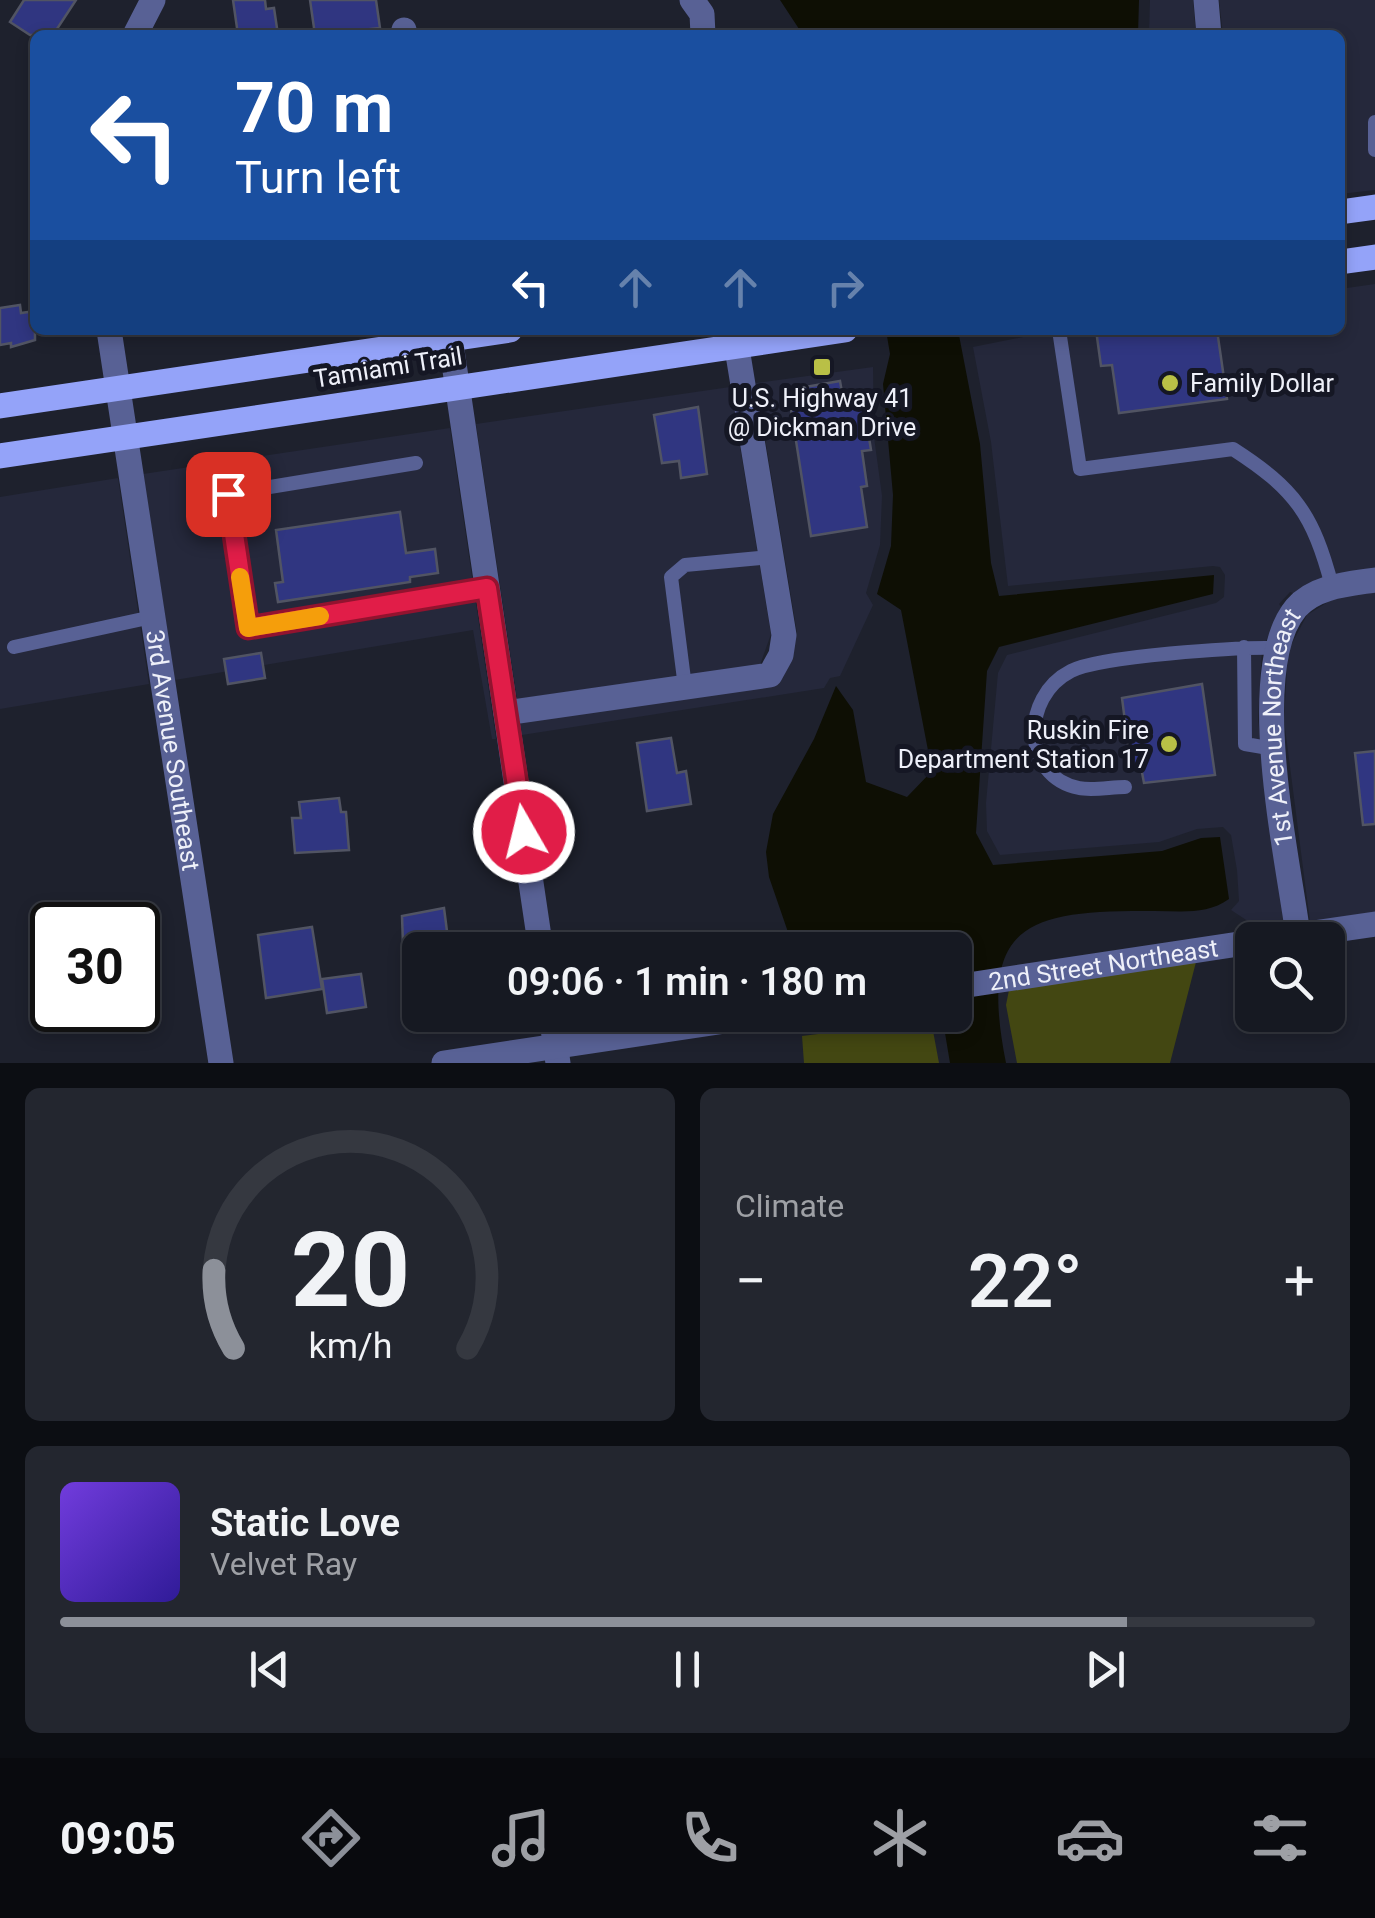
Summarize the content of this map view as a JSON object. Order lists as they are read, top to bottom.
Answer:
{
  "streets": {
    "main road": ["Tamiami Trail"],
    "street": ["1st Avenue Northeast", "3rd Avenue Southeast", "2nd Street Northeast"]
  },
  "crossings": [
    ["Tamiami Trail", "3rd Avenue Southeast"]
  ],
  "places": {
    "transit": ["U.S. Highway 41 @ Dickman Drive"],
    "other": ["Family Dollar", "Ruskin Fire Department Station 17"]
  },
  "page": {
    "turn": ["70 m", "Turn left"],
    "limit": "30",
    "trip": "09:06 · 1 min · 180 m",
    "tile": "Climate",
    "heat": ["−", "22°", "+"],
    "song": ["Static Love", "Velvet Ray"],
    "tabs": "09:05",
    "gauge": ["20", "km/h"]
  }
}
